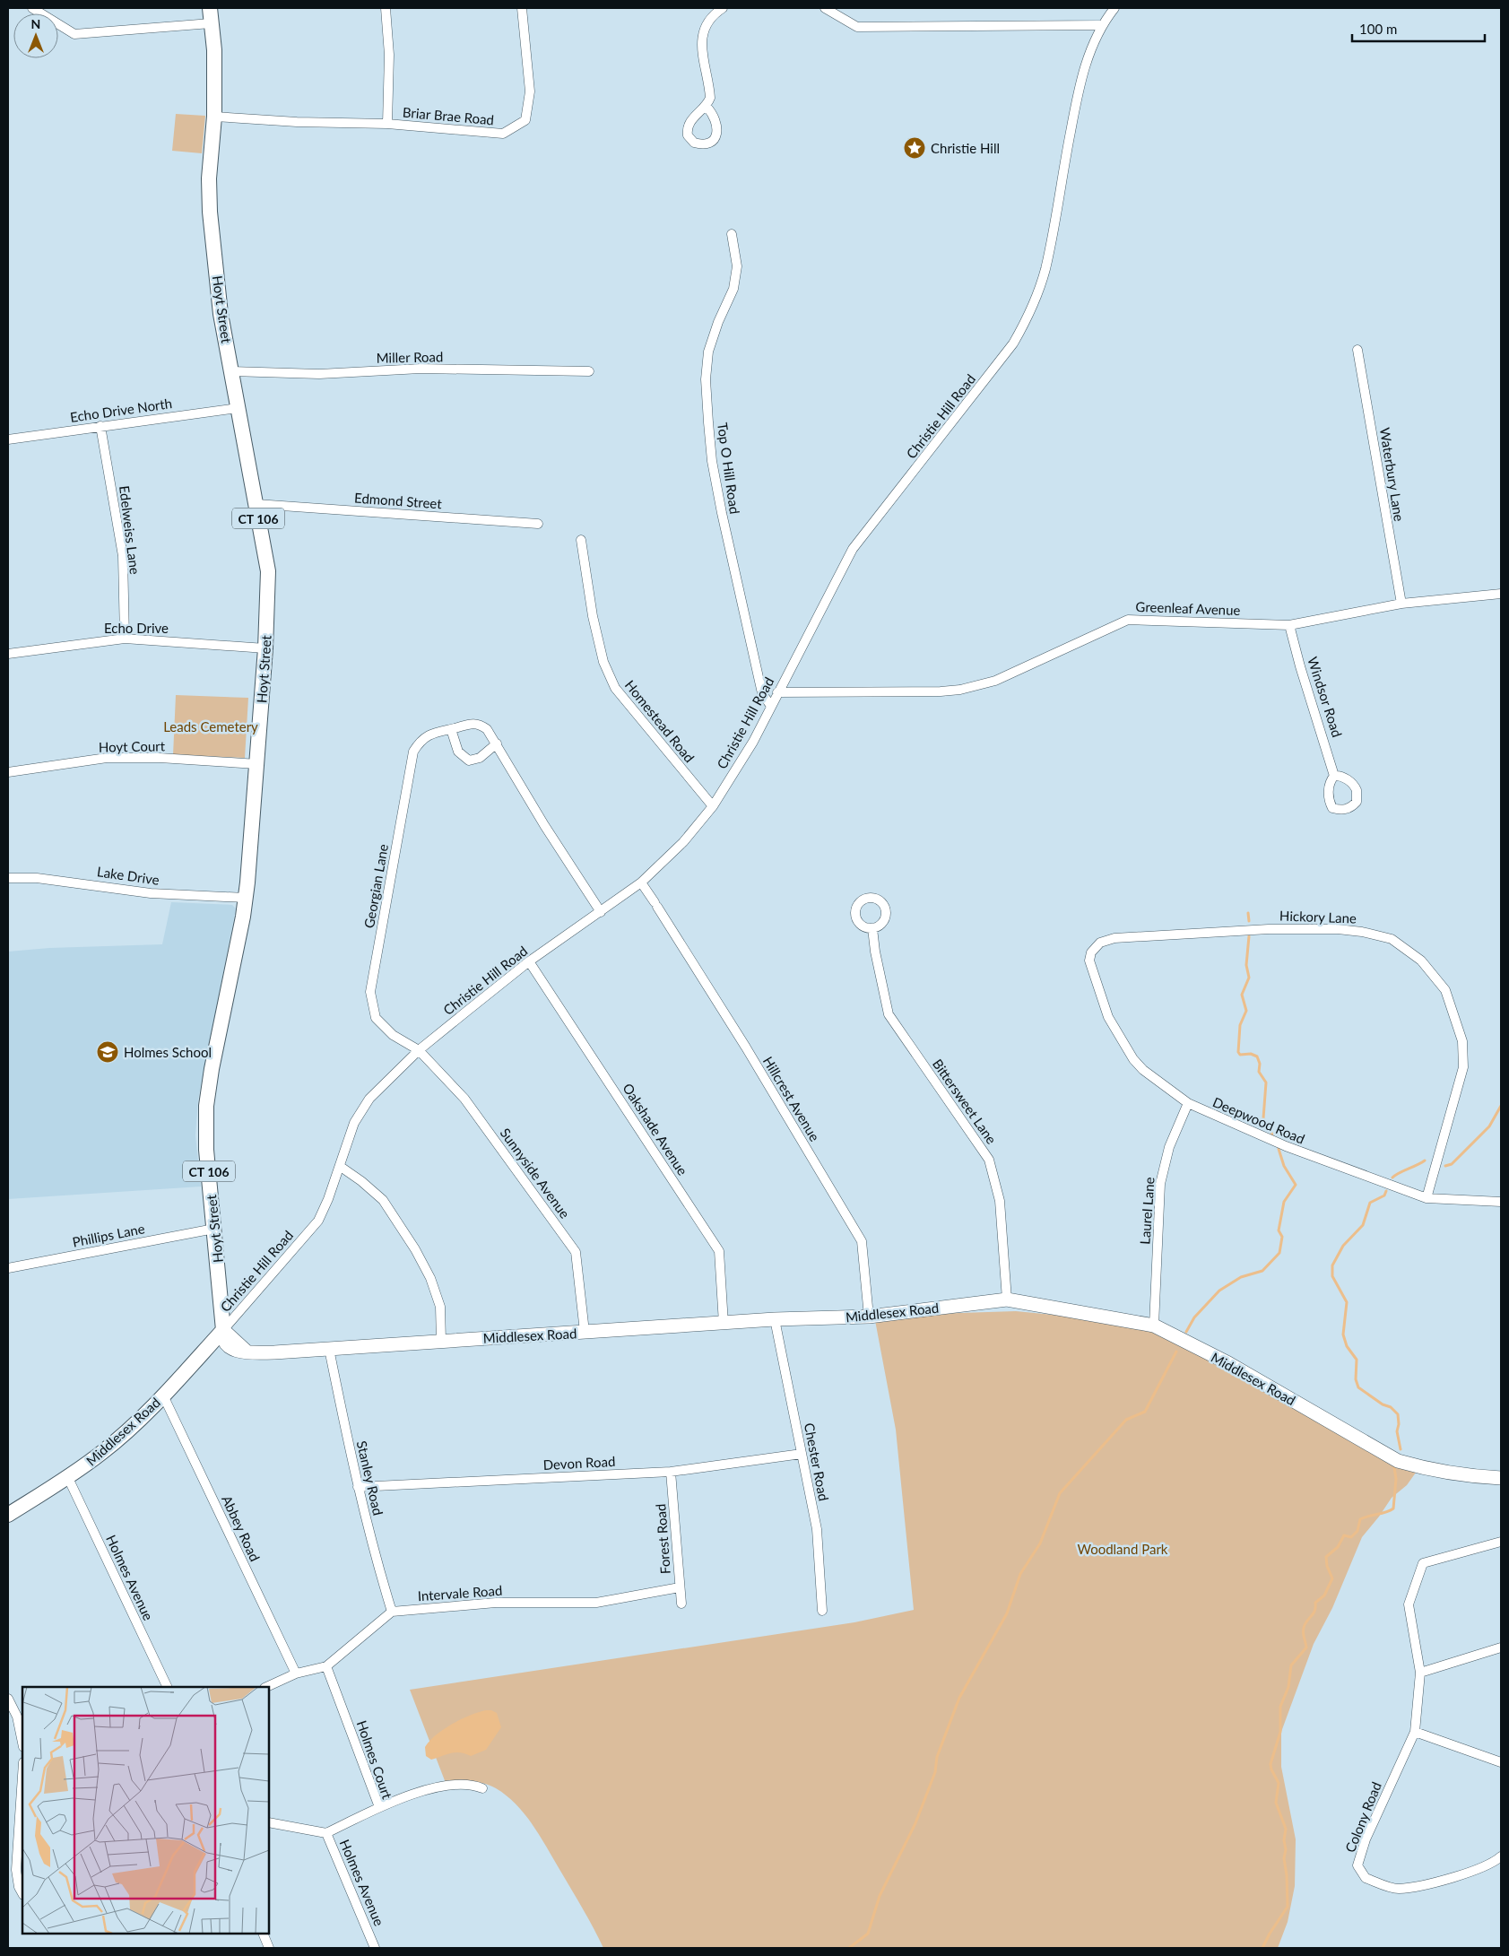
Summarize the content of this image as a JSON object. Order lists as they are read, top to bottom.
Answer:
{
  "streets": {
    "main road": ["Hoyt Street", "CT 106", "Middlesex Road"],
    "street": [
      "Briar Brae Road",
      "Miller Road",
      "Echo Drive North",
      "Christie Hill Road",
      "Top O Hill Road",
      "Waterbury Lane",
      "Edmond Street",
      "Edelweiss Lane",
      "Greenleaf Avenue",
      "Echo Drive",
      "Windsor Road",
      "Homestead Road",
      "Hoyt Court",
      "Lake Drive",
      "Georgian Lane",
      "Hickory Lane",
      "Hillcrest Avenue",
      "Bittersweet Lane",
      "Deepwood Road",
      "Oakshade Avenue",
      "Sunnyside Avenue",
      "Laurel Lane",
      "Phillips Lane",
      "Chester Road",
      "Devon Road",
      "Stanley Road",
      "Abbey Road",
      "Forest Road",
      "Holmes Avenue",
      "Intervale Road",
      "Holmes Court",
      "Colony Road"
    ]
  },
  "crossings": [
    ["Briar Brae Road", "Hoyt Street"],
    ["Hoyt Street", "Miller Road"],
    ["Hoyt Street", "Echo Drive North"],
    ["Hoyt Street", "Christie Hill Road"],
    ["Hoyt Street", "Edmond Street"],
    ["Hoyt Street", "Echo Drive"],
    ["Hoyt Street", "Hoyt Court"],
    ["Hoyt Street", "Lake Drive"],
    ["Hoyt Street", "Phillips Lane"],
    ["Hoyt Street", "Middlesex Road"],
    ["Echo Drive North", "Edelweiss Lane"],
    ["Christie Hill Road", "Top O Hill Road"],
    ["Christie Hill Road", "Greenleaf Avenue"],
    ["Christie Hill Road", "Homestead Road"],
    ["Christie Hill Road", "Georgian Lane"],
    ["Christie Hill Road", "Hillcrest Avenue"],
    ["Christie Hill Road", "Oakshade Avenue"],
    ["Christie Hill Road", "Sunnyside Avenue"],
    ["Christie Hill Road", "Middlesex Road"],
    ["Waterbury Lane", "Greenleaf Avenue"],
    ["Edelweiss Lane", "Echo Drive"],
    ["Greenleaf Avenue", "Windsor Road"],
    ["Georgian Lane", "Sunnyside Avenue"],
    ["Hickory Lane", "Deepwood Road"],
    ["Hillcrest Avenue", "Middlesex Road"],
    ["Bittersweet Lane", "Middlesex Road"],
    ["Deepwood Road", "Laurel Lane"],
    ["Oakshade Avenue", "Middlesex Road"],
    ["Sunnyside Avenue", "Middlesex Road"],
    ["Laurel Lane", "Middlesex Road"],
    ["Middlesex Road", "Chester Road"],
    ["Middlesex Road", "Stanley Road"],
    ["Middlesex Road", "Abbey Road"],
    ["Middlesex Road", "Holmes Avenue"],
    ["Chester Road", "Devon Road"],
    ["Devon Road", "Stanley Road"],
    ["Devon Road", "Forest Road"],
    ["Stanley Road", "Intervale Road"],
    ["Forest Road", "Intervale Road"],
    ["Holmes Avenue", "Holmes Court"]
  ],
  "parks": ["Leads Cemetery", "Woodland Park"],
  "places": {
    "place": ["Christie Hill"],
    "school or university": ["Holmes School"]
  },
  "scale_bar": "100 m",
  "north": "top"
}
